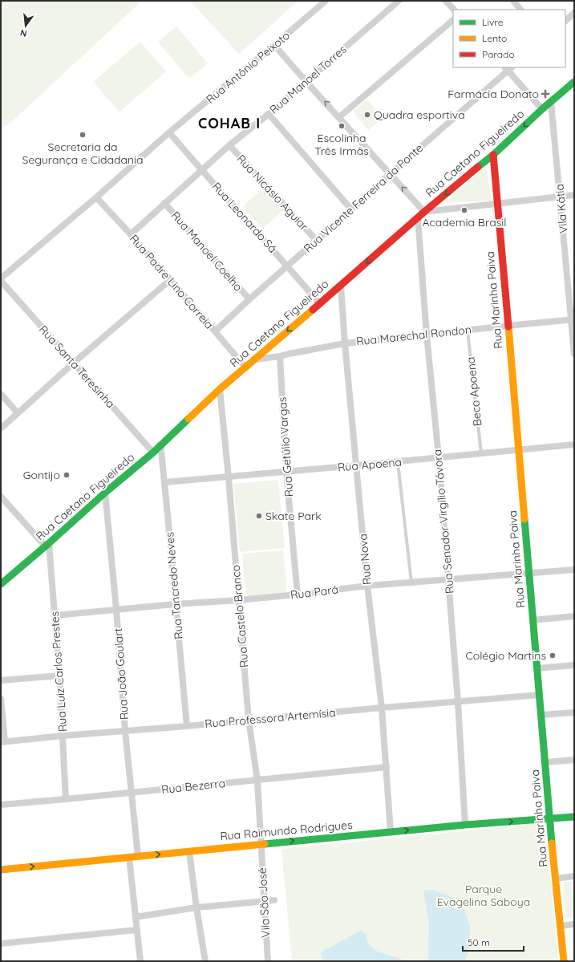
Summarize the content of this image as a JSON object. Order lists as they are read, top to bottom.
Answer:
{
  "streets": {
    "main road": ["Rua Caetano Figueiredo", "Rua Marinha Paiva", "Rua Raimundo Rodrigues"],
    "street": [
      "Rua Antônio Peixoto",
      "Rua Manoel Torres",
      "Rua Nicásio Aguiar",
      "Rua Vicente Ferreira da Ponte",
      "Vila Kátia",
      "Rua Leonardo Sá",
      "Rua Manoel Coelho",
      "Rua Padre Lino Correia",
      "Rua Marechal Rondon",
      "Rua Santa Teresinha",
      "Rua Getúlio Vargas",
      "Rua Apoena",
      "Rua Senador Virgílio Távora",
      "Rua Nova",
      "Rua Tancredo Neves",
      "Rua Pará",
      "Rua Castelo Branco",
      "Rua Luiz Carlos Prestes",
      "Rua João Goulart",
      "Rua Professora Artemísia",
      "Rua Bezerra",
      "Vila São José"
    ],
    "lane": ["Beco Apoena"]
  },
  "crossings": [
    ["Rua Antônio Peixoto", "Rua Leonardo Sá"],
    ["Rua Antônio Peixoto", "Rua Padre Lino Correia"],
    ["Rua Antônio Peixoto", "Rua Santa Teresinha"],
    ["Rua Manoel Torres", "Rua Nicásio Aguiar"],
    ["Rua Manoel Torres", "Rua Leonardo Sá"],
    ["Rua Manoel Torres", "Rua Manoel Coelho"],
    ["Rua Manoel Torres", "Rua Padre Lino Correia"],
    ["Rua Caetano Figueiredo", "Vila Kátia"],
    ["Rua Caetano Figueiredo", "Rua Leonardo Sá"],
    ["Rua Caetano Figueiredo", "Rua Padre Lino Correia"],
    ["Rua Caetano Figueiredo", "Rua Marinha Paiva"],
    ["Rua Caetano Figueiredo", "Rua Marechal Rondon"],
    ["Rua Caetano Figueiredo", "Rua Santa Teresinha"],
    ["Rua Caetano Figueiredo", "Rua Senador Virgílio Távora"],
    ["Rua Caetano Figueiredo", "Rua Nova"],
    ["Rua Caetano Figueiredo", "Rua Tancredo Neves"],
    ["Rua Caetano Figueiredo", "Rua Castelo Branco"],
    ["Rua Caetano Figueiredo", "Rua Luiz Carlos Prestes"],
    ["Rua Caetano Figueiredo", "Rua João Goulart"],
    ["Rua Nicásio Aguiar", "Rua Vicente Ferreira da Ponte"],
    ["Rua Vicente Ferreira da Ponte", "Rua Leonardo Sá"],
    ["Rua Vicente Ferreira da Ponte", "Rua Manoel Coelho"],
    ["Rua Vicente Ferreira da Ponte", "Rua Padre Lino Correia"],
    ["Vila Kátia", "Rua Marechal Rondon"],
    ["Rua Marinha Paiva", "Rua Marechal Rondon"],
    ["Rua Marinha Paiva", "Rua Apoena"],
    ["Rua Marinha Paiva", "Rua Pará"],
    ["Rua Marinha Paiva", "Rua Professora Artemísia"],
    ["Rua Marinha Paiva", "Rua Raimundo Rodrigues"],
    ["Rua Marechal Rondon", "Beco Apoena"],
    ["Rua Marechal Rondon", "Rua Getúlio Vargas"],
    ["Rua Marechal Rondon", "Rua Senador Virgílio Távora"],
    ["Rua Marechal Rondon", "Rua Nova"],
    ["Beco Apoena", "Rua Apoena"],
    ["Rua Getúlio Vargas", "Rua Apoena"],
    ["Rua Getúlio Vargas", "Rua Pará"],
    ["Rua Apoena", "Rua Senador Virgílio Távora"],
    ["Rua Apoena", "Rua Nova"],
    ["Rua Apoena", "Rua Tancredo Neves"],
    ["Rua Apoena", "Rua Castelo Branco"],
    ["Rua Senador Virgílio Távora", "Rua Pará"],
    ["Rua Senador Virgílio Távora", "Rua Professora Artemísia"],
    ["Rua Senador Virgílio Távora", "Rua Raimundo Rodrigues"],
    ["Rua Nova", "Rua Pará"],
    ["Rua Nova", "Rua Professora Artemísia"],
    ["Rua Nova", "Rua Bezerra"],
    ["Rua Nova", "Rua Raimundo Rodrigues"],
    ["Rua Tancredo Neves", "Rua Pará"],
    ["Rua Tancredo Neves", "Rua Professora Artemísia"],
    ["Rua Pará", "Rua Castelo Branco"],
    ["Rua Pará", "Rua Luiz Carlos Prestes"],
    ["Rua Pará", "Rua João Goulart"],
    ["Rua Castelo Branco", "Rua Professora Artemísia"],
    ["Rua Castelo Branco", "Rua Bezerra"],
    ["Rua Castelo Branco", "Rua Raimundo Rodrigues"],
    ["Rua Castelo Branco", "Vila São José"],
    ["Rua Luiz Carlos Prestes", "Rua Professora Artemísia"],
    ["Rua Luiz Carlos Prestes", "Rua Bezerra"],
    ["Rua João Goulart", "Rua Professora Artemísia"],
    ["Rua João Goulart", "Rua Bezerra"],
    ["Rua João Goulart", "Rua Raimundo Rodrigues"],
    ["Rua Raimundo Rodrigues", "Vila São José"]
  ],
  "one_way": ["Rua Caetano Figueiredo", "Rua Raimundo Rodrigues"],
  "districts": ["COHAB I"],
  "parks": ["Parque Evagelina Saboya"],
  "places": {
    "health": ["Farmácia Donato"],
    "other": [
      "Quadra esportiva",
      "Escolinha Três Irmãs",
      "Secretaria da Segurança e Cidadania",
      "Academia Brasil",
      "Gontijo",
      "Skate Park",
      "Colégio Martins"
    ]
  },
  "legend": ["Livre", "Lento", "Parado"],
  "scale_bar": "50 m",
  "north": "bottom"
}
